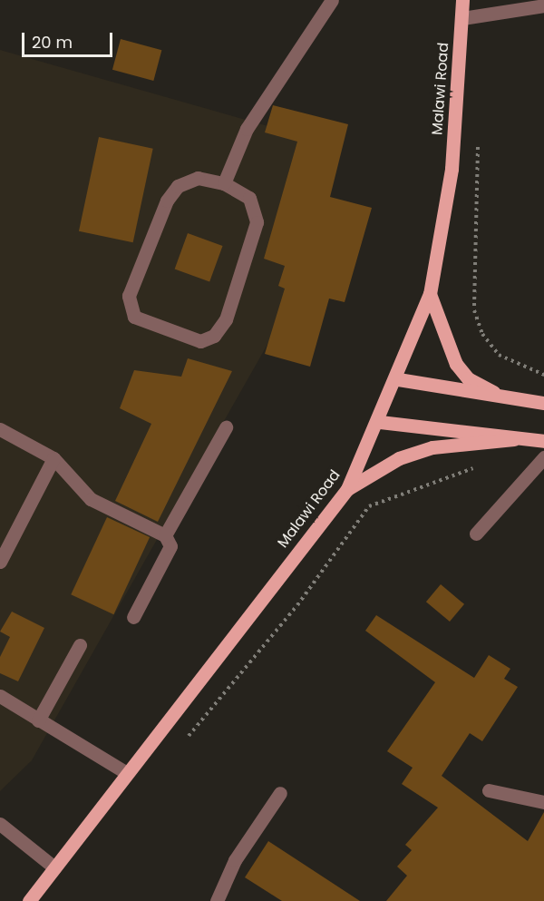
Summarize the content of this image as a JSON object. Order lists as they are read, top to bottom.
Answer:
{
  "streets": {
    "main road": ["Malawi Road"]
  },
  "scale_bar": "20 m"
}
